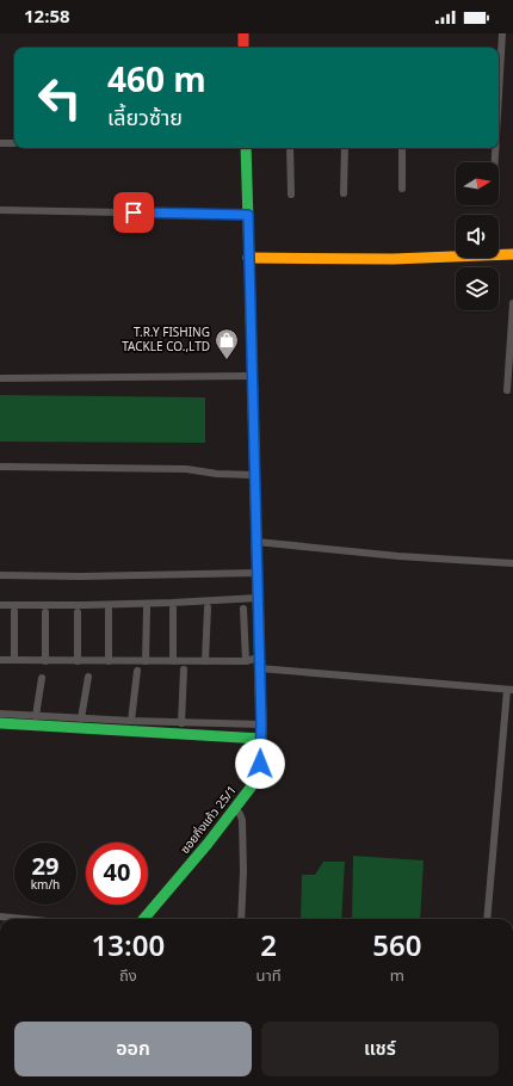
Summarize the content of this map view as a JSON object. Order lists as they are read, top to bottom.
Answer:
{
  "streets": {
    "street": ["ซอยกิ่งแก้ว 25/1"]
  },
  "places": {
    "shop": ["T.R.Y FISHING TACKLE CO.,LTD"]
  },
  "north": "right",
  "page": {
    "status": "12:58",
    "turn": ["460 m", "เลี้ยวซ้าย"],
    "speed": "29 km/h",
    "limit": "40",
    "eta": [
      "13:00",
      "ถึง",
      "2",
      "นาที",
      "560",
      "m"
    ],
    "buttons": ["ออก", "แชร์"]
  }
}
